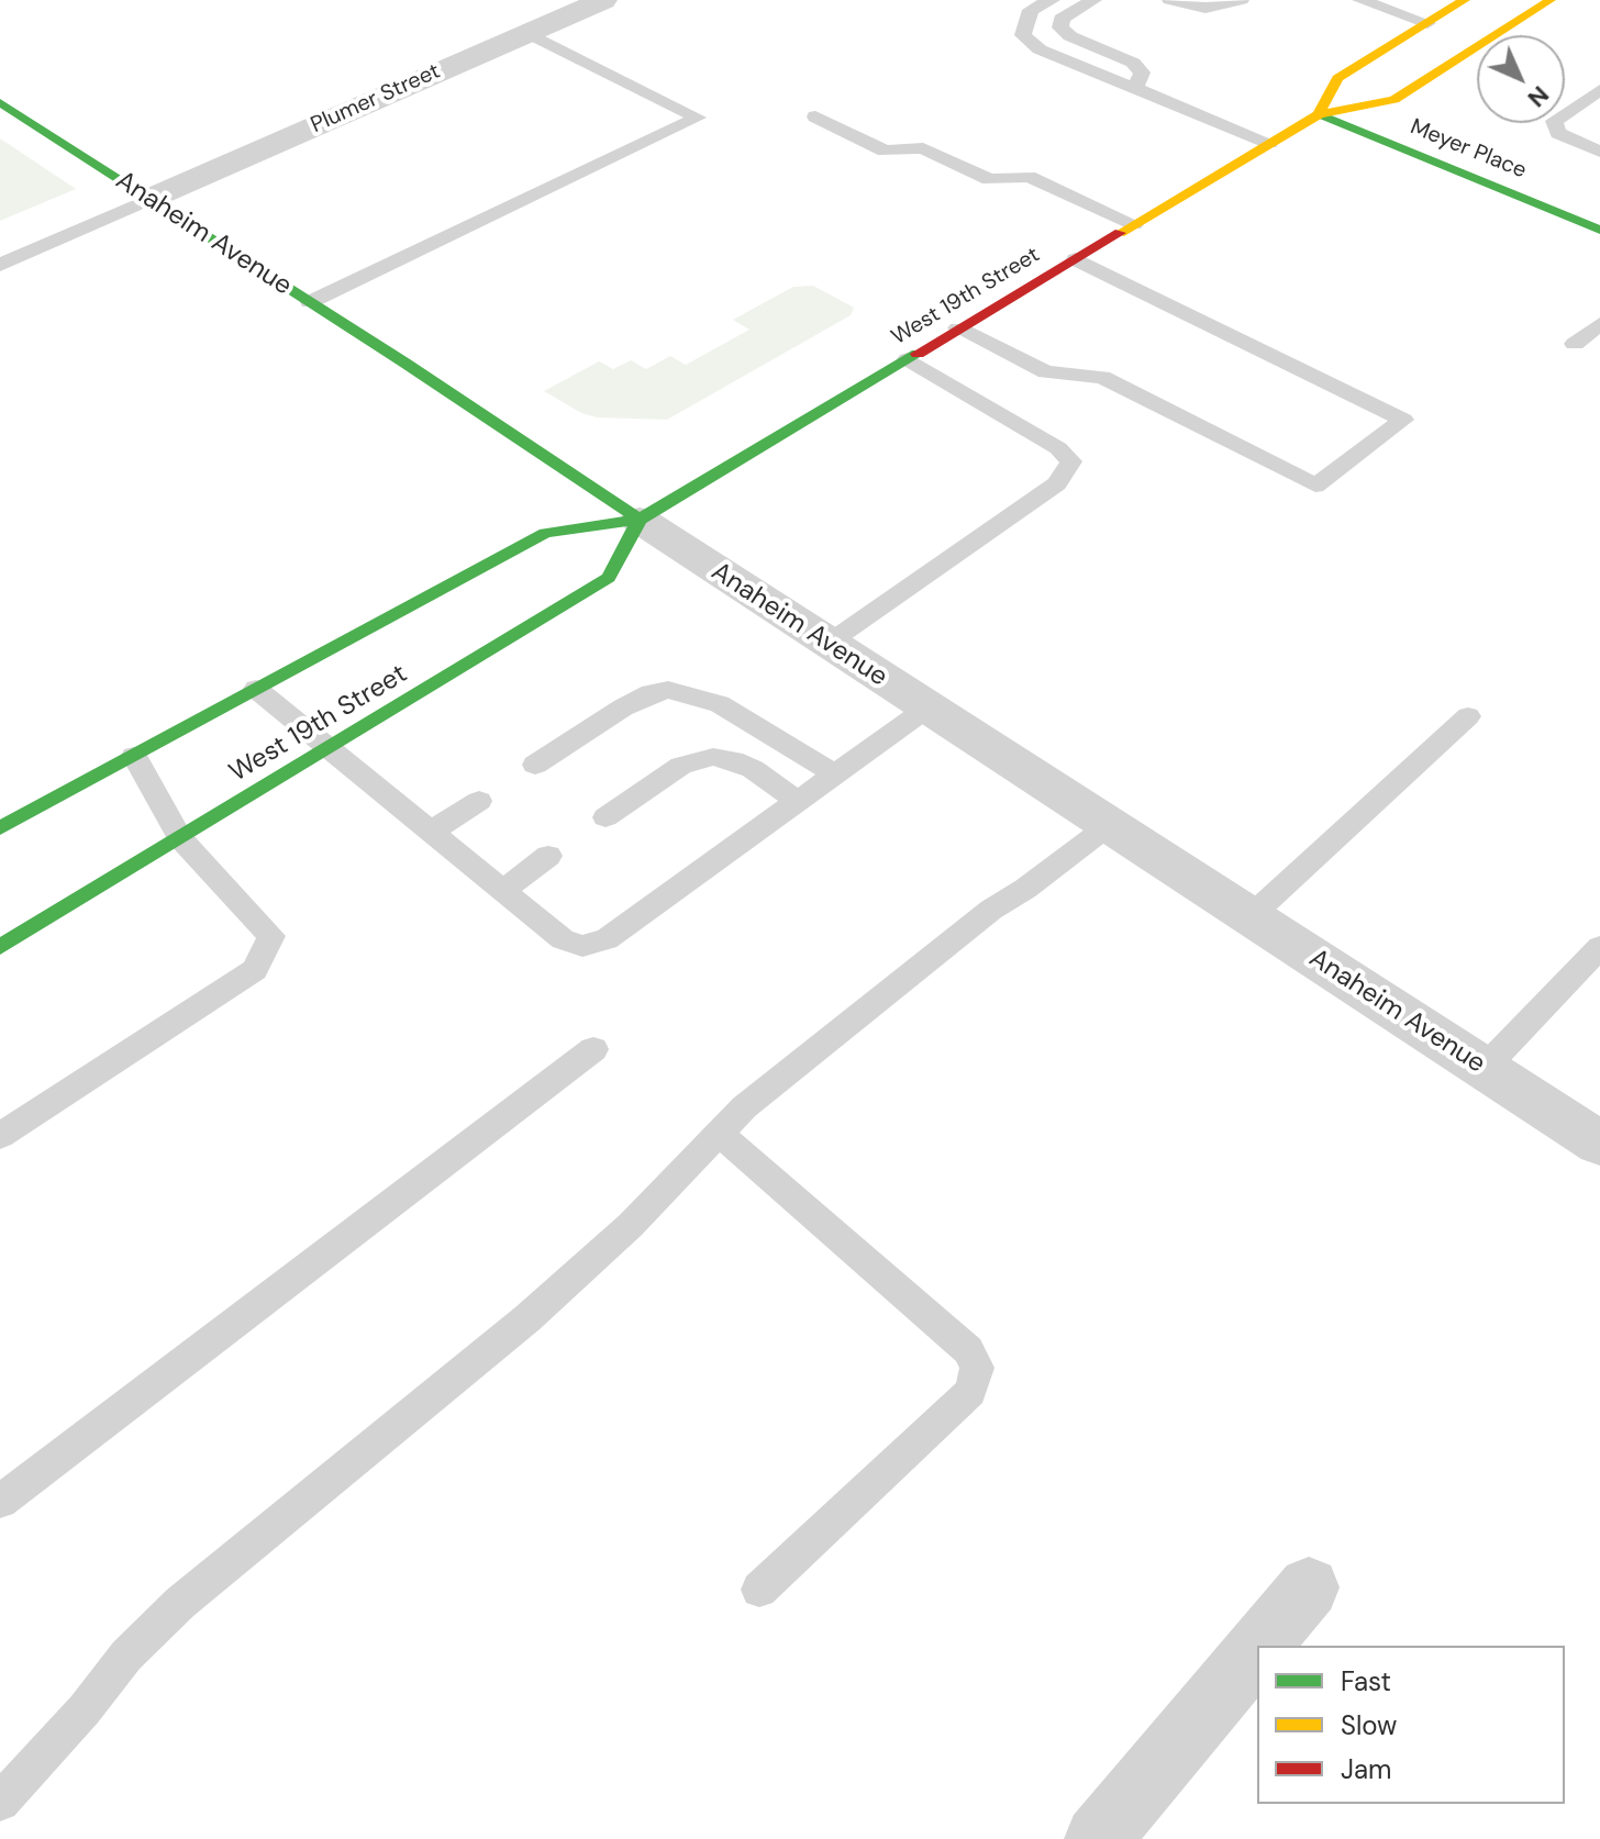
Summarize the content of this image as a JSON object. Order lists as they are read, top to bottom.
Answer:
{
  "streets": {
    "main road": ["Meyer Place", "Anaheim Avenue", "West 19th Street"],
    "street": ["Plumer Street"]
  },
  "crossings": [
    ["Plumer Street", "Anaheim Avenue"],
    ["Meyer Place", "West 19th Street"],
    ["Anaheim Avenue", "West 19th Street"]
  ],
  "legend": ["Fast", "Slow", "Jam"],
  "north": "bottom right"
}
